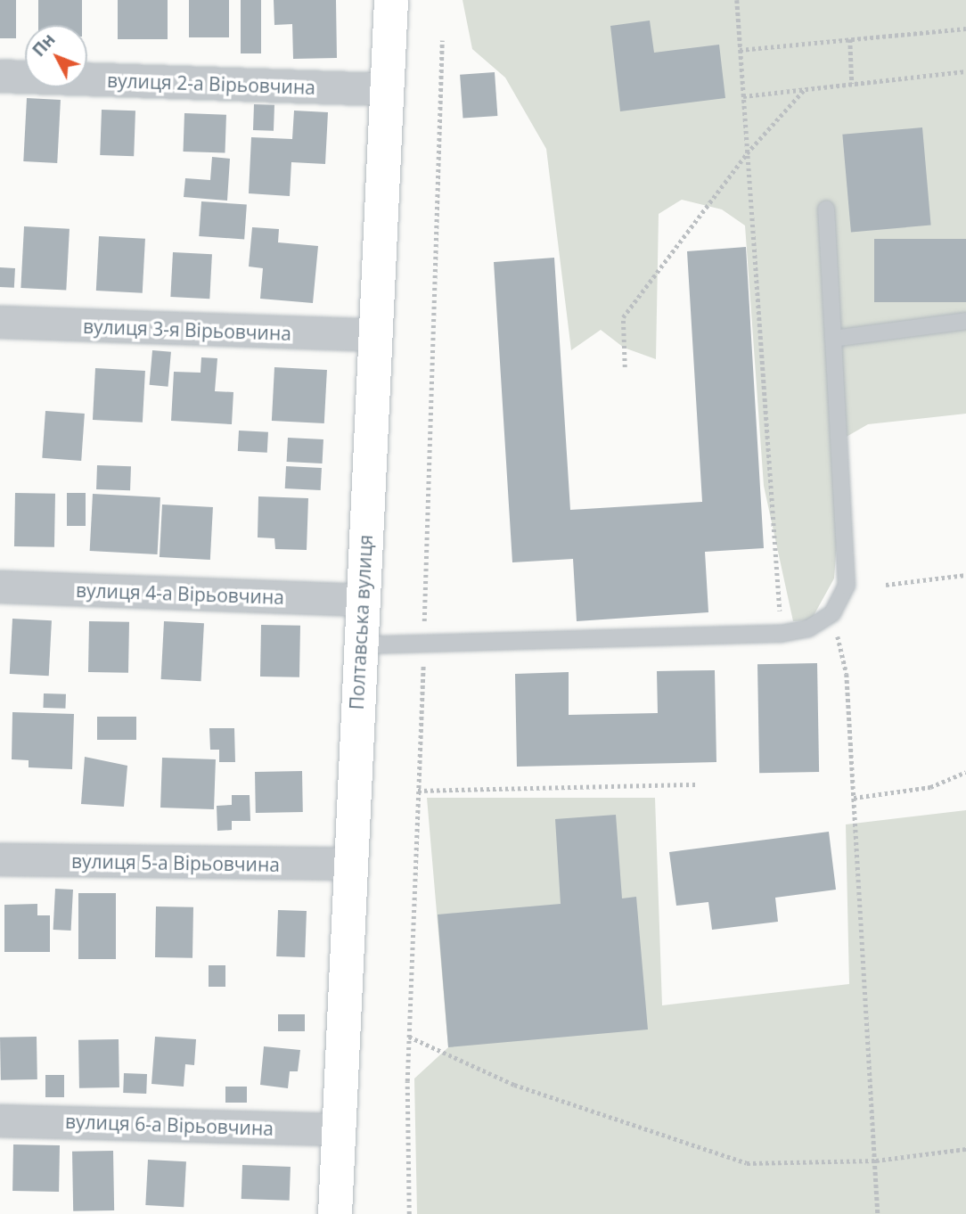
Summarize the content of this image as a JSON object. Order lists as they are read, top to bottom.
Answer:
{
  "streets": {
    "main road": ["Полтавська вулиця"],
    "street": [
      "вулиця 2-а Вірьовчина",
      "вулиця 3-я Вірьовчина",
      "вулиця 4-а Вірьовчинa",
      "вулиця 5-а Вірьовчина",
      "вулиця 6-а Вірьовчина"
    ]
  },
  "crossings": [
    ["вулиця 2-а Вірьовчина", "Полтавська вулиця"],
    ["вулиця 3-я Вірьовчина", "Полтавська вулиця"],
    ["вулиця 4-а Вірьовчинa", "Полтавська вулиця"],
    ["Полтавська вулиця", "вулиця 5-а Вірьовчина"],
    ["Полтавська вулиця", "вулиця 6-а Вірьовчина"]
  ],
  "north": "top left"
}
